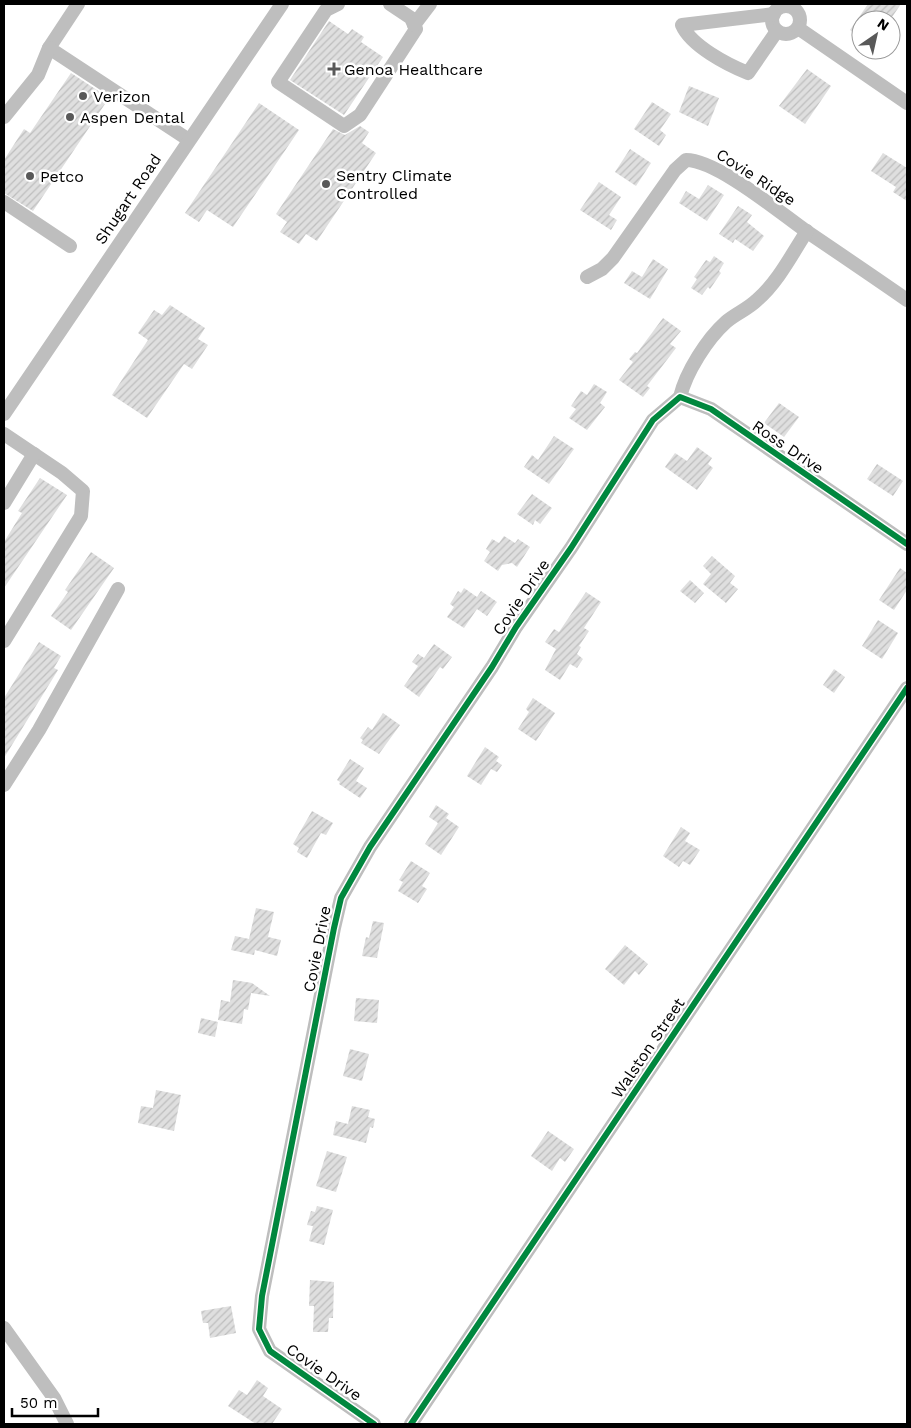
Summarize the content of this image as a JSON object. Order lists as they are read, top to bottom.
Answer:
{
  "streets": {
    "street": [
      "Covie Ridge",
      "Shugart Road",
      "Ross Drive",
      "Covie Drive",
      "Walston Street"
    ]
  },
  "crossings": [
    ["Ross Drive", "Covie Drive"]
  ],
  "places": {
    "health": ["Genoa Healthcare"],
    "other": [
      "Verizon",
      "Aspen Dental",
      "Petco",
      "Sentry Climate Controlled"
    ]
  },
  "scale_bar": "50 m",
  "north": "top right"
}
